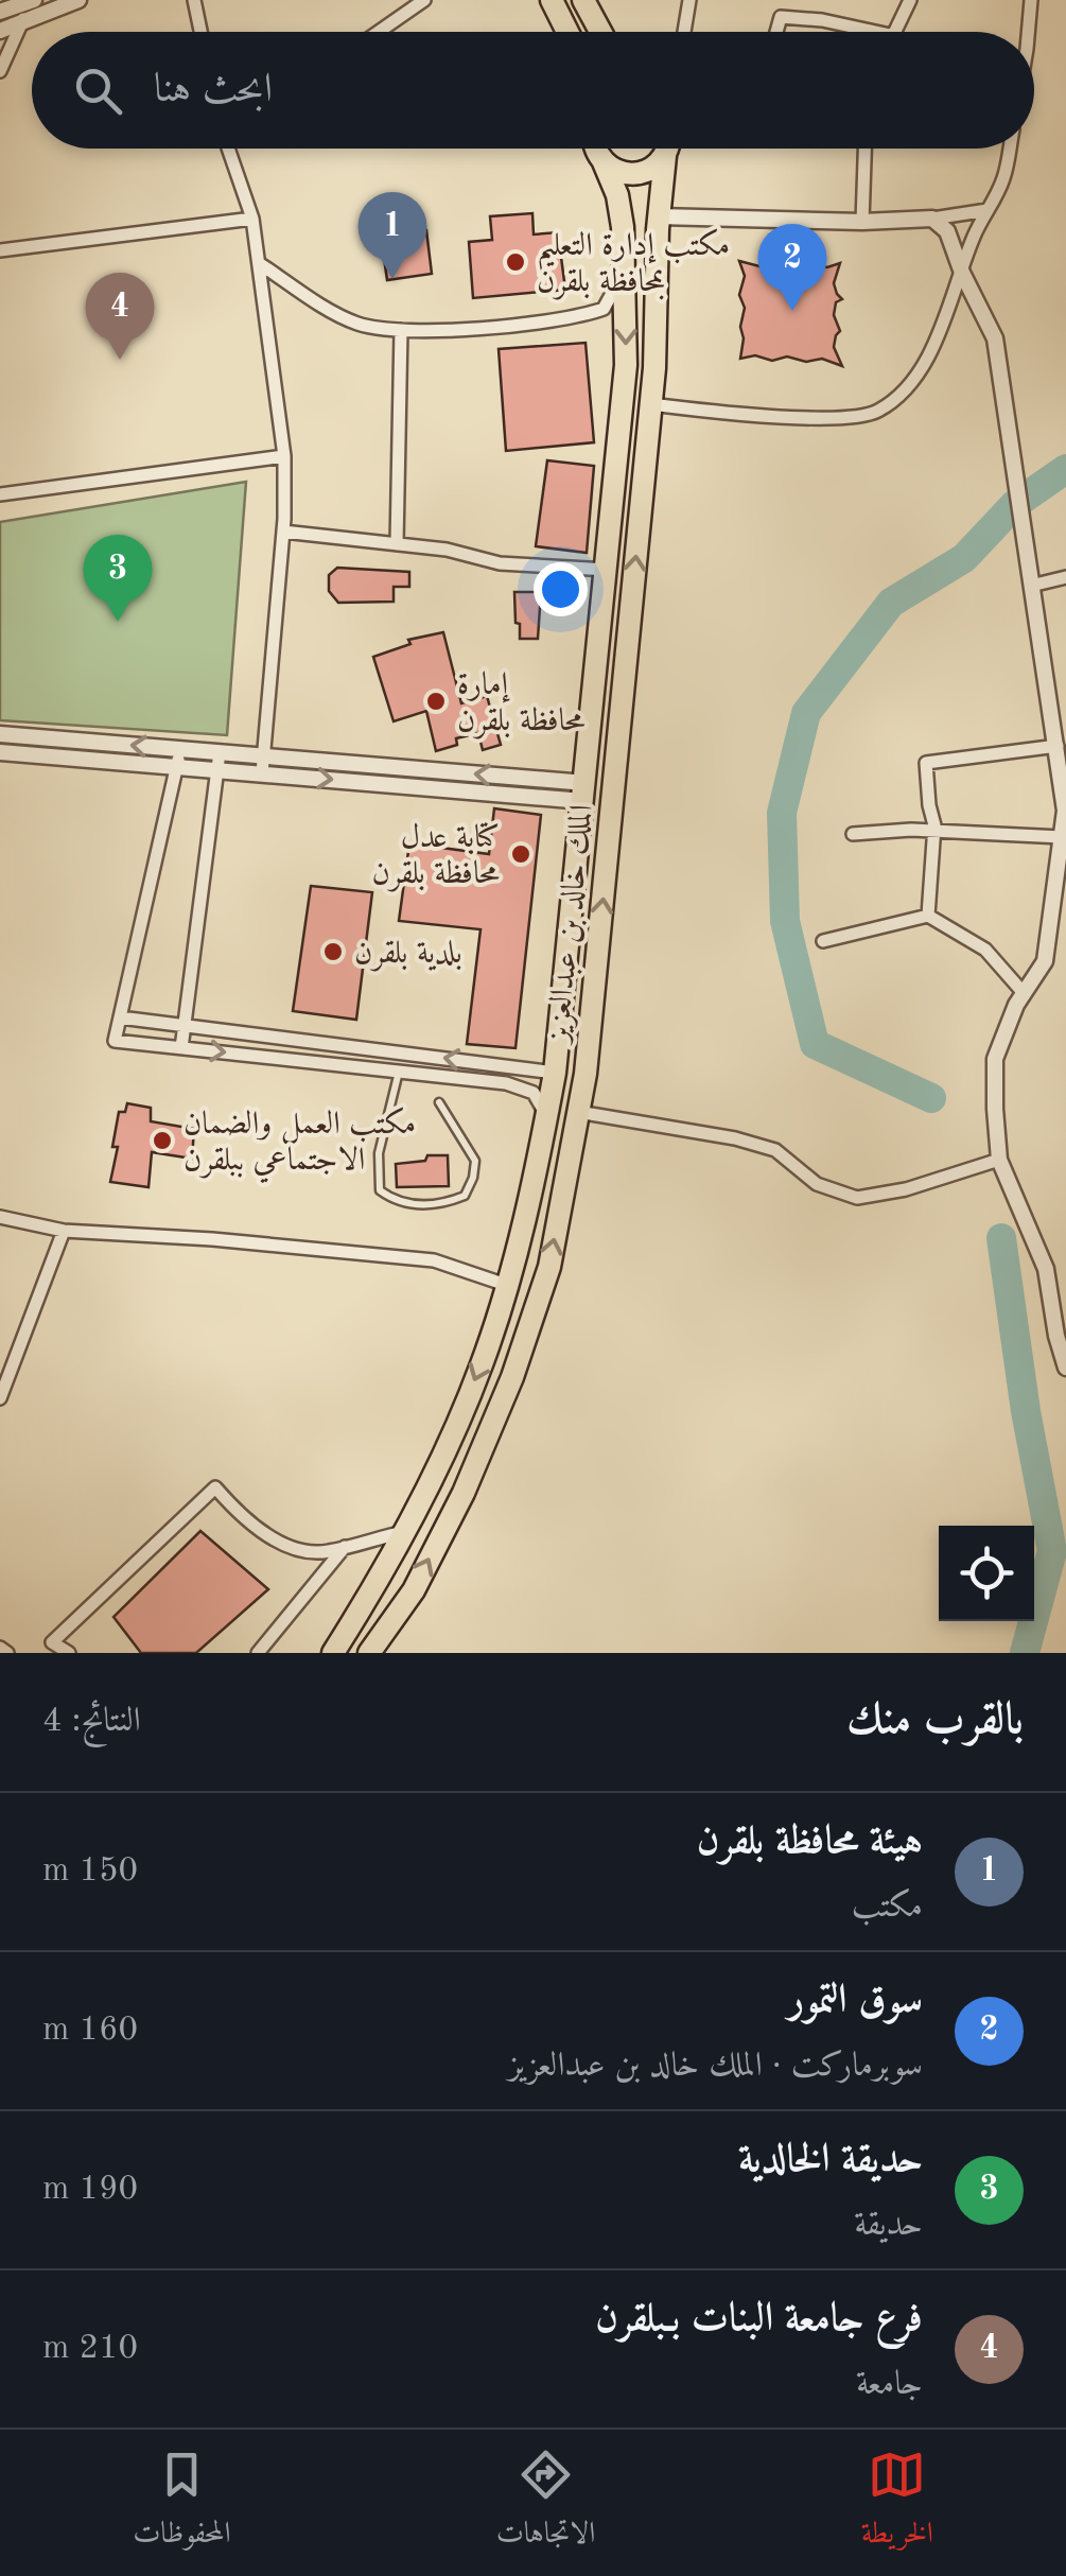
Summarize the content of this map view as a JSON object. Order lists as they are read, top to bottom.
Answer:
{
  "streets": {
    "highway": ["الملك خالد بن عبدالعزيز"]
  },
  "places": [
    "مكتب إدارة التعليم بمحافظة بلقرن",
    "إمارة محافظة بلقرن",
    "كتابة عدل محافظة بلقرن",
    "بلدية بلقرن",
    "مكتب العمل والضمان الاجتماعي ببلقرن"
  ],
  "page": {
    "search": "ابحث هنا",
    "pins": [
      "1",
      "2",
      "4",
      "3"
    ],
    "heading": ["بالقرب منك", "النتائج: 4"],
    "list": [
      {
        "mark": "1",
        "name": "هيئة محافظة بلقرن",
        "note": "مكتب",
        "value": "150 m"
      },
      {
        "mark": "2",
        "name": "سوق التمور",
        "note": "سوبرماركت · الملك خالد بن عبدالعزيز",
        "value": "160 m"
      },
      {
        "mark": "3",
        "name": "حديقة الخالدية",
        "note": "حديقة",
        "value": "190 m"
      },
      {
        "mark": "4",
        "name": "فرع جامعة البنات بـبلقرن",
        "note": "جامعة",
        "value": "210 m"
      }
    ],
    "nav": ["الخريطة", "الاتجاهات", "المحفوظات"]
  }
}
